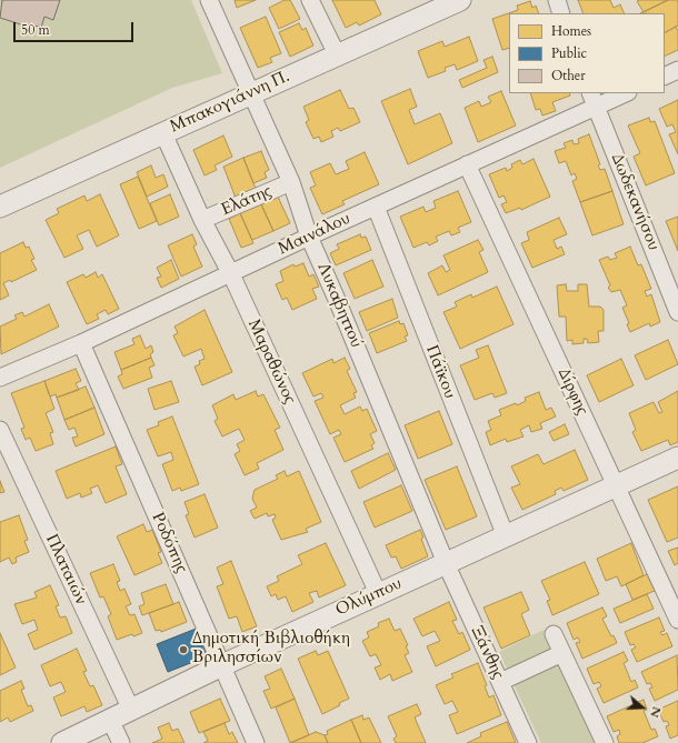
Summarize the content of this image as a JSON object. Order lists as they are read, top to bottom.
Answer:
{
  "streets": {
    "street": [
      "Μπακογιάννη Π.",
      "Ελάτης",
      "Δωδεκανήσου",
      "Μαινάλου",
      "Λυκαβηττού",
      "Μαραθώνος",
      "Πάϊκου",
      "Δίρφης",
      "Ροδόπης",
      "Πλαταιών",
      "Ολύμπου",
      "Ξάνθης"
    ]
  },
  "crossings": [
    ["Μπακογιάννη Π.", "Λυκαβηττού"],
    ["Μπακογιάννη Π.", "Μαραθώνος"],
    ["Ελάτης", "Λυκαβηττού"],
    ["Ελάτης", "Μαραθώνος"],
    ["Δωδεκανήσου", "Μαινάλου"],
    ["Μαινάλου", "Λυκαβηττού"],
    ["Μαινάλου", "Μαραθώνος"],
    ["Μαινάλου", "Πάϊκου"],
    ["Μαινάλου", "Δίρφης"],
    ["Μαινάλου", "Ροδόπης"],
    ["Λυκαβηττού", "Ολύμπου"],
    ["Λυκαβηττού", "Ξάνθης"],
    ["Μαραθώνος", "Ολύμπου"],
    ["Πάϊκου", "Ολύμπου"],
    ["Δίρφης", "Ολύμπου"],
    ["Ροδόπης", "Ολύμπου"],
    ["Πλαταιών", "Ολύμπου"],
    ["Ολύμπου", "Ξάνθης"]
  ],
  "places": ["Δημοτική Βιβλιοθήκη Βριλησσίων"],
  "legend": ["Homes", "Public", "Other"],
  "scale_bar": "50 m",
  "north": "right"
}
